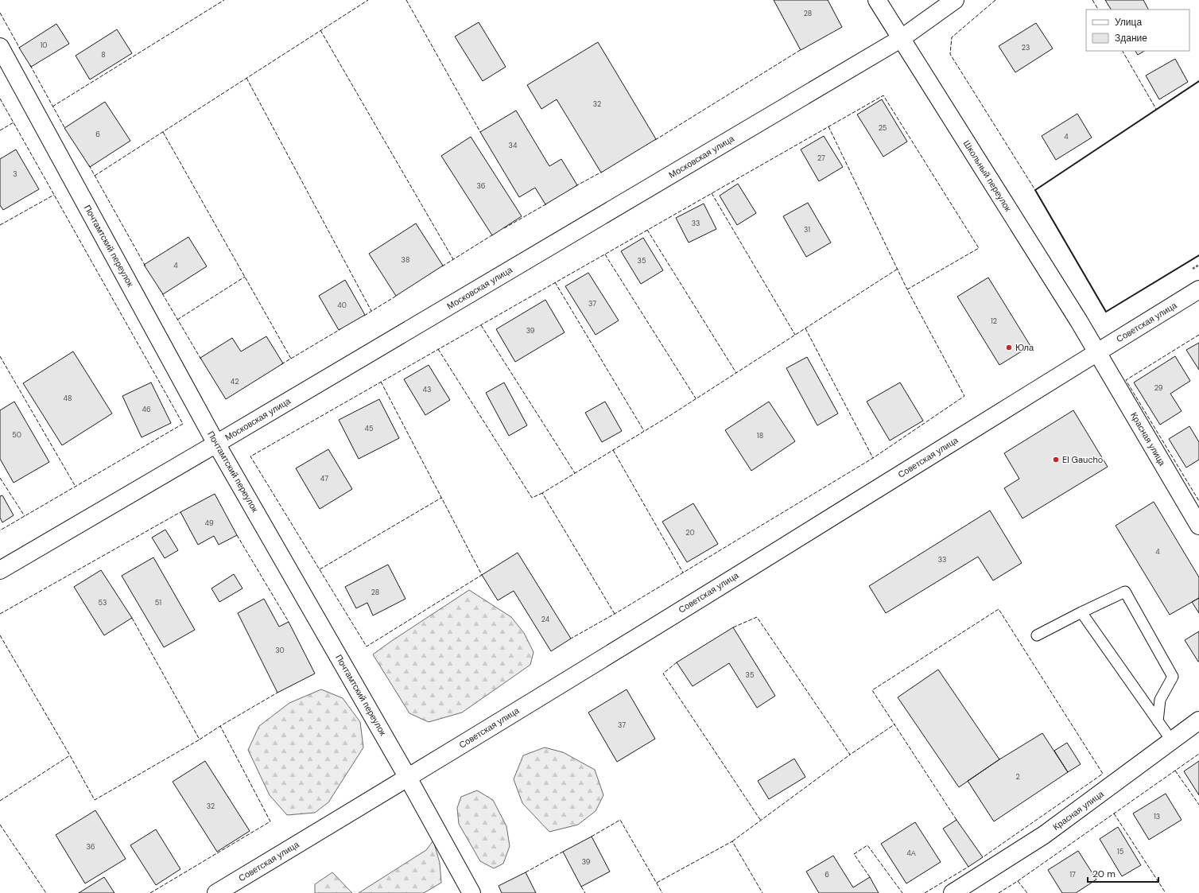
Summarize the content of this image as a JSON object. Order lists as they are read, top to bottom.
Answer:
{
  "streets": {
    "street": [
      "Московская улица",
      "Школьный переулок",
      "Почтамтский переулок",
      "Советская улица",
      "Красная улица"
    ]
  },
  "crossings": [
    ["Московская улица", "Школьный переулок"],
    ["Московская улица", "Почтамтский переулок"],
    ["Школьный переулок", "Советская улица"],
    ["Школьный переулок", "Красная улица"],
    ["Почтамтский переулок", "Советская улица"],
    ["Советская улица", "Красная улица"]
  ],
  "places": ["Юла", "El Gaucho"],
  "house_numbers": [
    "28",
    "10",
    "23",
    "8",
    "32",
    "25",
    "6",
    "4",
    "34",
    "27",
    "3",
    "36",
    "33",
    "31",
    "38",
    "35",
    "4",
    "37",
    "40",
    "12",
    "39",
    "42",
    "29",
    "43",
    "48",
    "46",
    "45",
    "50",
    "18",
    "47",
    "49",
    "20",
    "4",
    "33",
    "28",
    "53",
    "51",
    "24",
    "30",
    "35",
    "37",
    "2",
    "32",
    "13",
    "36",
    "15",
    "4А",
    "39",
    "6",
    "17"
  ],
  "legend": ["Улица", "Здание"],
  "scale_bar": "20 m"
}
